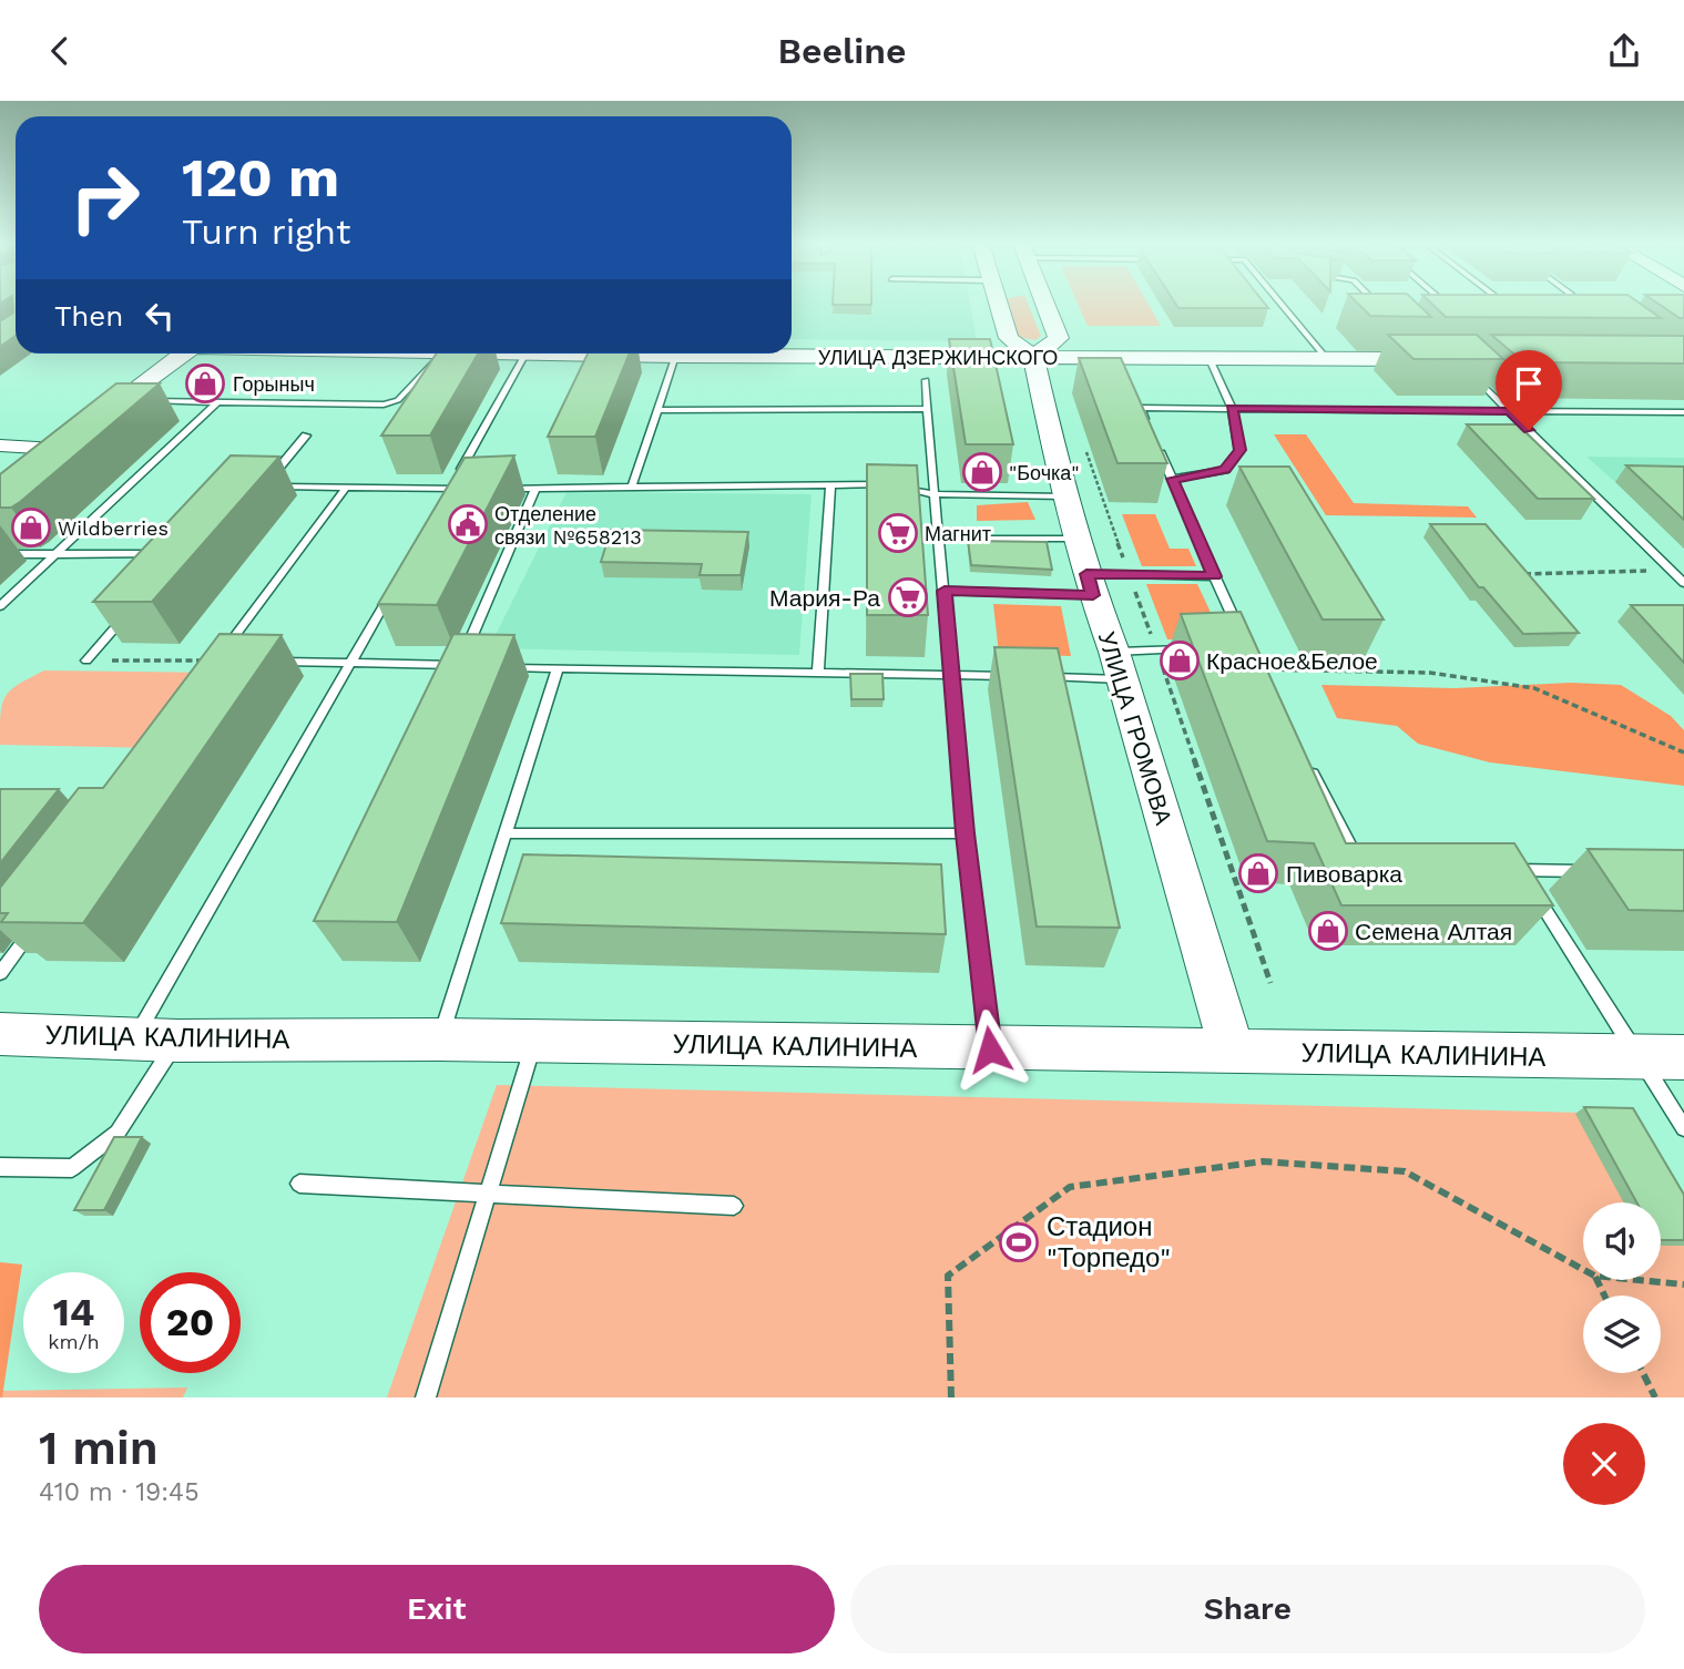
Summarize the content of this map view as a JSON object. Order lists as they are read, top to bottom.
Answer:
{
  "streets": {
    "street": ["УЛИЦА ДЗЕРЖИНСКОГО", "УЛИЦА ГРОМОВА", "УЛИЦА КАЛИНИНА"]
  },
  "crossings": [
    ["УЛИЦА ДЗЕРЖИНСКОГО", "УЛИЦА ГРОМОВА"],
    ["УЛИЦА ГРОМОВА", "УЛИЦА КАЛИНИНА"]
  ],
  "places": {
    "shop": [
      "Горыныч",
      "\"Бочка\"",
      "Wildberries",
      "Красное&Белое",
      "Пивоварка",
      "Семена Алтая"
    ],
    "public building": ["Отделение связи №658213"],
    "supermarket": ["Магнит", "Мария-Ра"],
    "sports": ["Стадион \"Торпедо\""]
  },
  "page": {
    "header": "Beeline",
    "turn": ["120 m", "Turn right"],
    "then": "Then",
    "speed": "14 km/h",
    "limit": "20",
    "heading": ["1 min", "410 m · 19:45"],
    "buttons": ["Exit", "Share"]
  }
}
